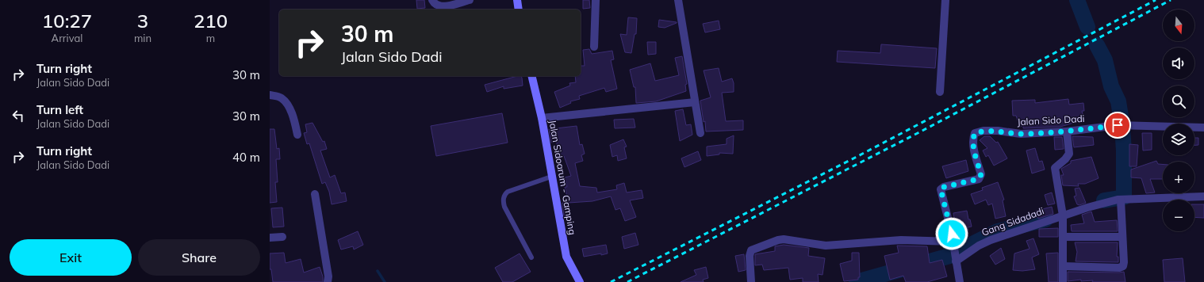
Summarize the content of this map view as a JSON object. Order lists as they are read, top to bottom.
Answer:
{
  "streets": {
    "main road": ["Jalan Sidoarum - Gamping"],
    "street": ["Jalan Sido Dadi", "Gang Sidadadi"]
  },
  "north": "bottom",
  "page": {
    "eta": [
      "10:27",
      "Arrival",
      "3",
      "min",
      "210",
      "m"
    ],
    "map_buttons": ["+", "−"],
    "turn": ["30 m", "Jalan Sido Dadi"],
    "list": [
      {
        "name": "Turn right",
        "note": "Jalan Sido Dadi",
        "value": "30 m"
      },
      {
        "name": "Turn left",
        "note": "Jalan Sido Dadi",
        "value": "30 m"
      },
      {
        "name": "Turn right",
        "note": "Jalan Sido Dadi",
        "value": "40 m"
      }
    ],
    "buttons": ["Exit", "Share"]
  }
}
